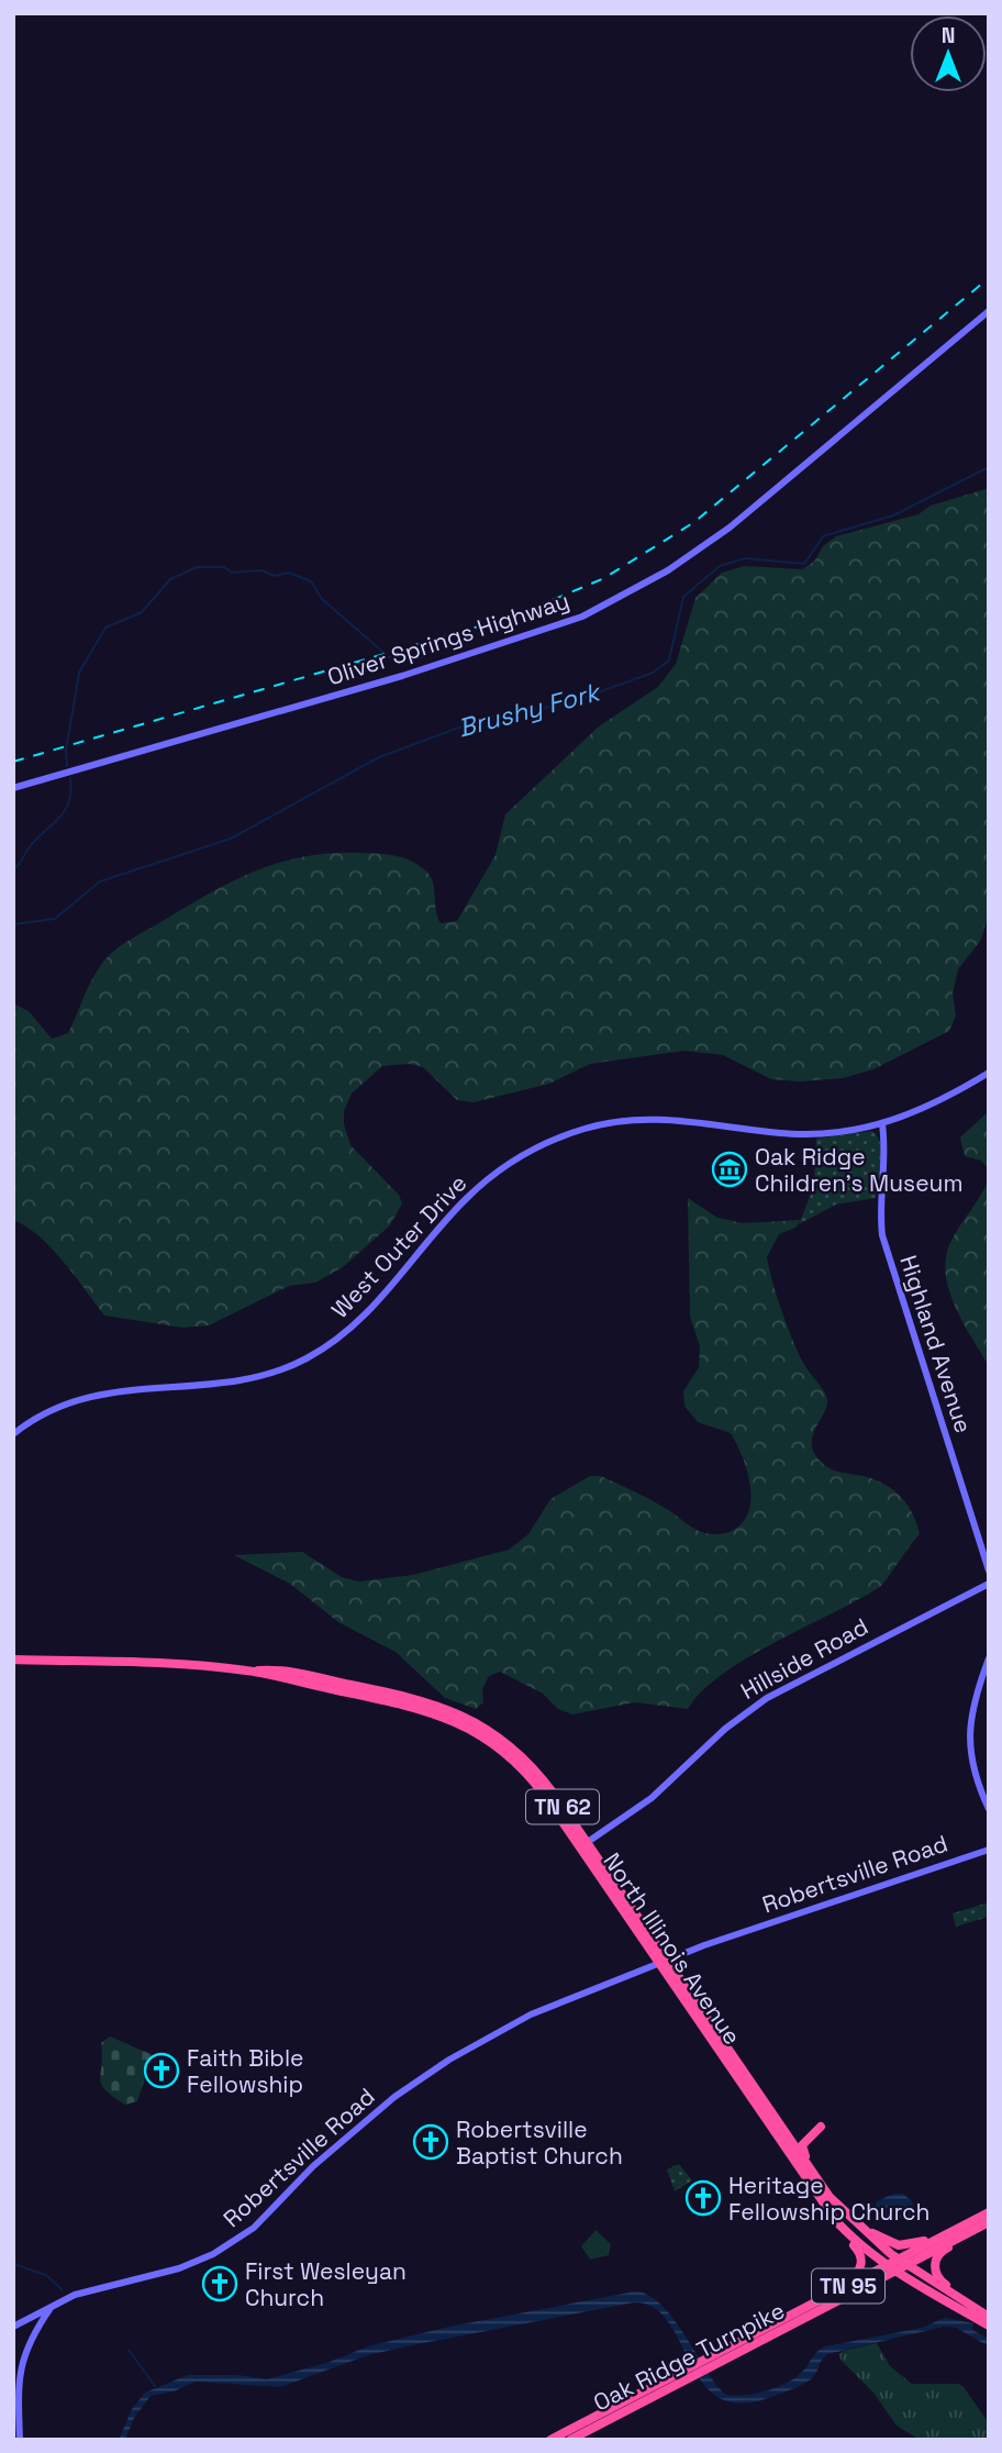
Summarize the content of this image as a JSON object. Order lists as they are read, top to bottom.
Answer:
{
  "streets": {
    "highway": [
      "TN 62",
      "North Illinois Avenue",
      "TN 95",
      "Oak Ridge Turnpike"
    ],
    "street": [
      "Oliver Springs Highway",
      "West Outer Drive",
      "Highland Avenue",
      "Hillside Road",
      "Robertsville Road"
    ]
  },
  "crossings": [
    ["West Outer Drive", "Highland Avenue"],
    ["Hillside Road", "North Illinois Avenue"],
    ["TN 62", "Robertsville Road"],
    ["TN 62", "North Illinois Avenue"],
    ["TN 62", "Oak Ridge Turnpike"],
    ["Robertsville Road", "North Illinois Avenue"],
    ["North Illinois Avenue", "Oak Ridge Turnpike"]
  ],
  "water": ["Brushy Fork"],
  "places": {
    "museum": ["Oak Ridge Children's Museum"],
    "church": [
      "Faith Bible Fellowship",
      "Robertsville Baptist Church",
      "Heritage Fellowship Church",
      "First Wesleyan Church"
    ]
  },
  "north": "top"
}
